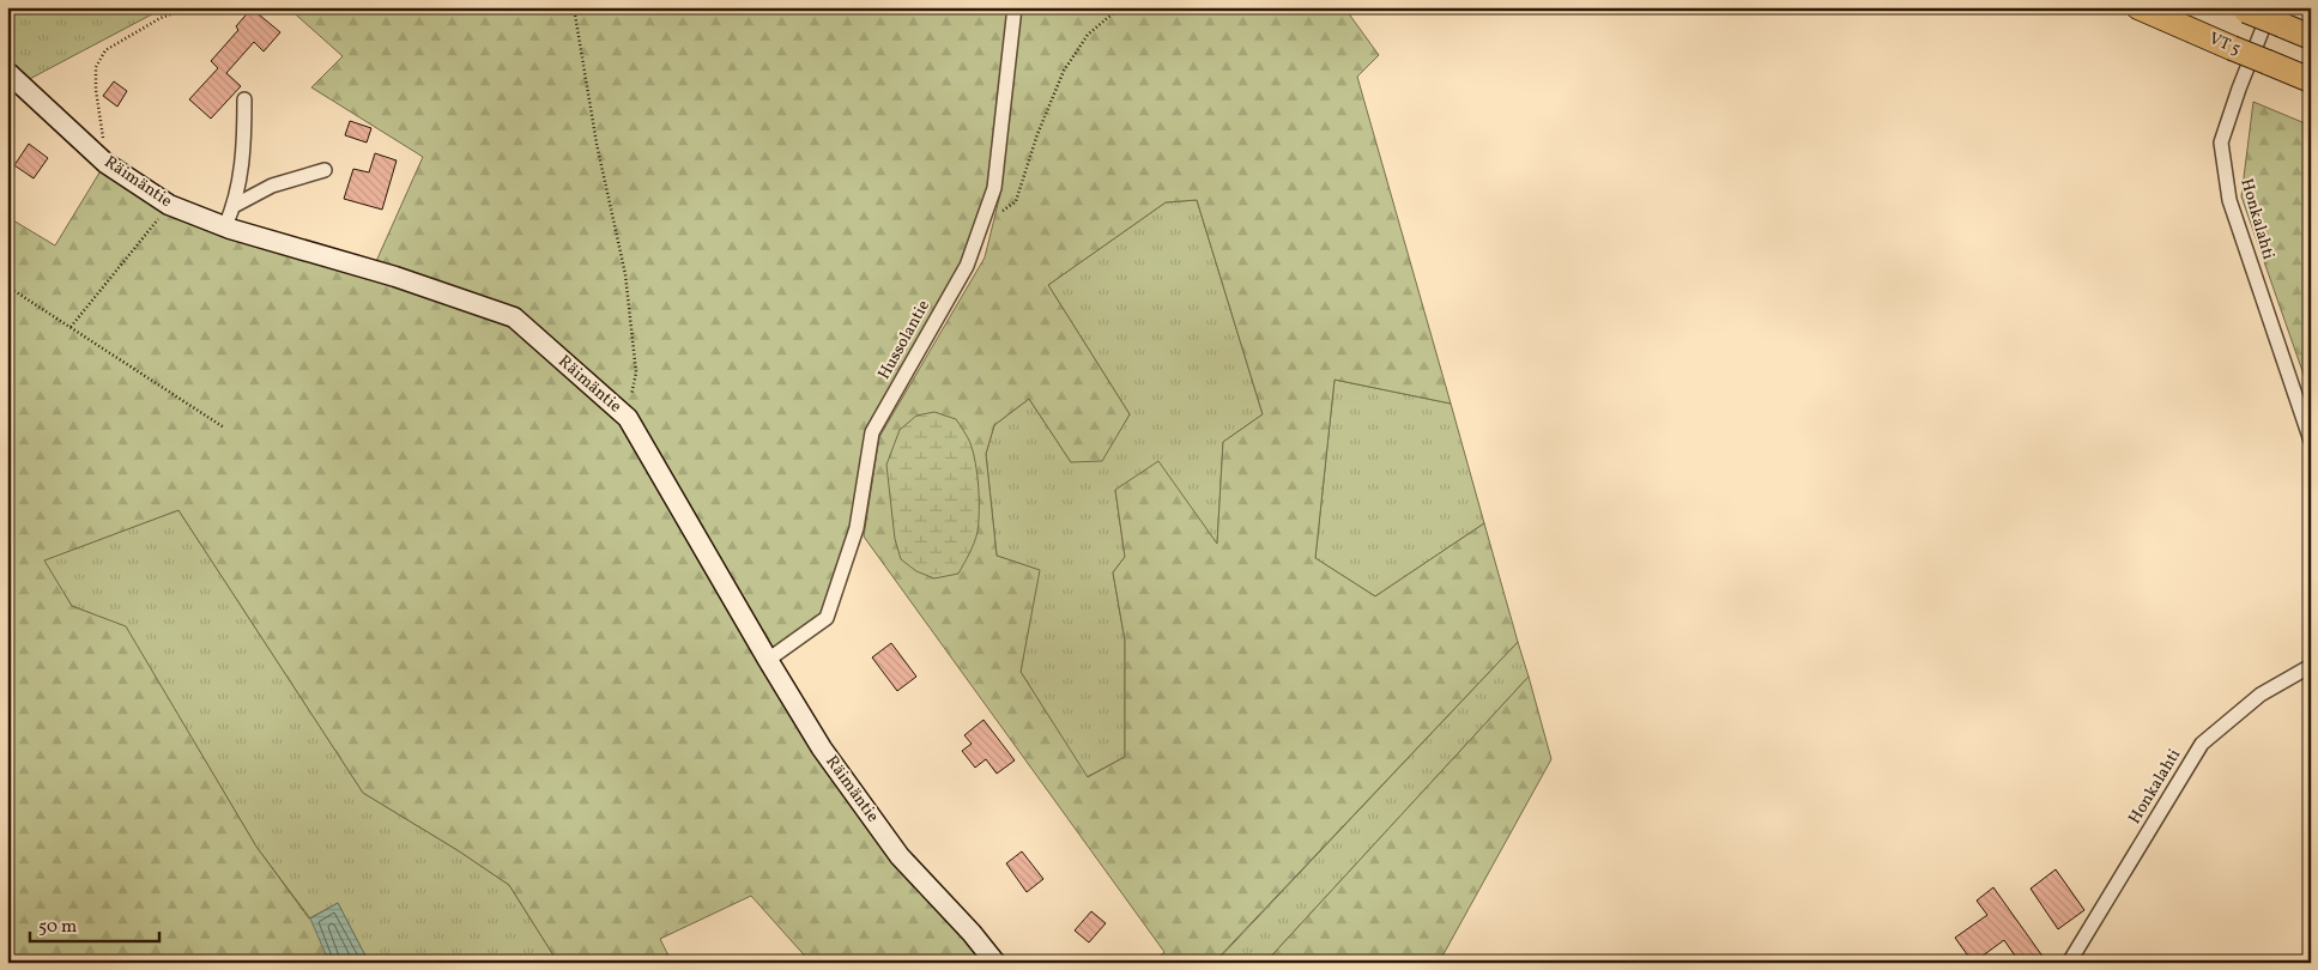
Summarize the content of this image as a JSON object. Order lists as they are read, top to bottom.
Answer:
{
  "streets": {
    "highway": ["VT 5"],
    "street": ["Räimäntie", "Honkalahti", "Hussolantie"]
  },
  "crossings": [
    ["Räimäntie", "Hussolantie"]
  ],
  "scale_bar": "50 m"
}
